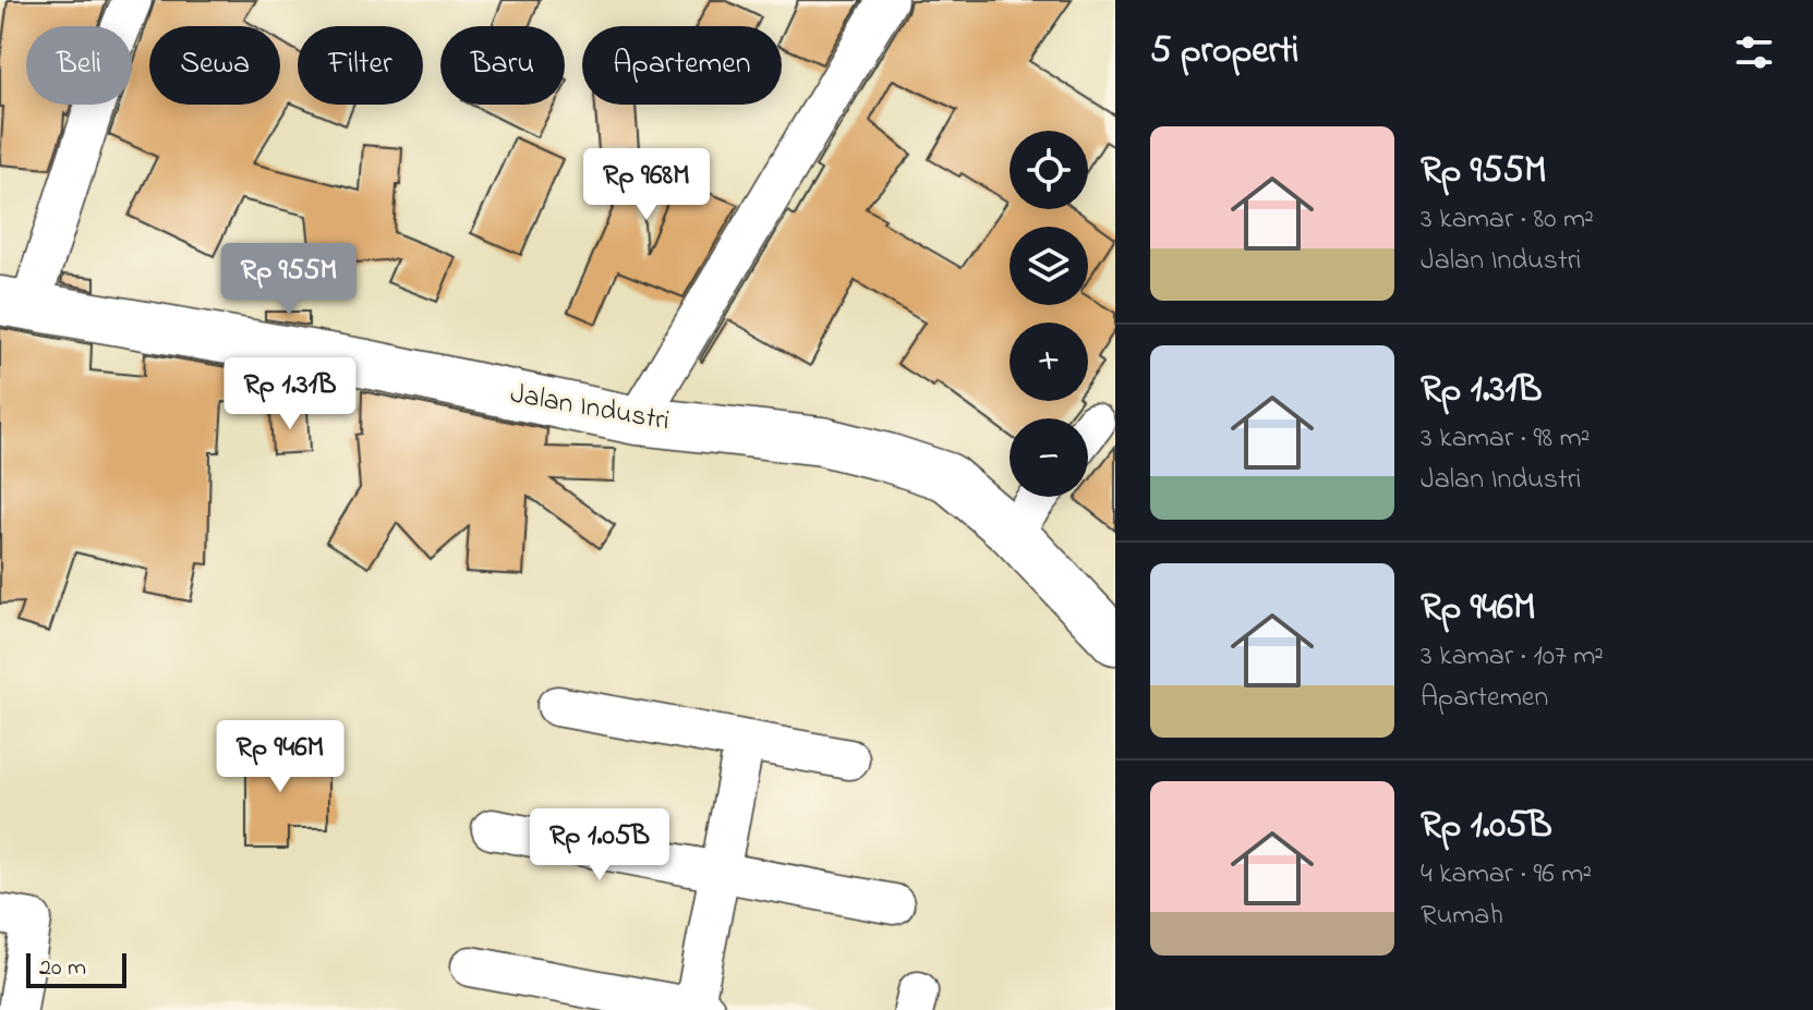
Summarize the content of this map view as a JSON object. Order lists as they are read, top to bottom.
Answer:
{
  "streets": {
    "main road": ["Jalan Industri"]
  },
  "scale_bar": "20 m",
  "page": {
    "heading": "5 properti",
    "chip": [
      "Beli",
      "Sewa",
      "Filter",
      "Baru",
      "Apartemen"
    ],
    "list": [
      {
        "name": "Rp 955M",
        "note": "3 kamar · 80 m² · Jalan Industri"
      },
      {
        "name": "Rp 1.31B",
        "note": "3 kamar · 98 m² · Jalan Industri"
      },
      {
        "name": "Rp 946M",
        "note": "3 kamar · 107 m² · Apartemen"
      },
      {
        "name": "Rp 1.05B",
        "note": "4 kamar · 96 m² · Rumah"
      }
    ],
    "map_buttons": ["+", "−"],
    "price": [
      "Rp 968M",
      "Rp 955M",
      "Rp 1.31B",
      "Rp 946M",
      "Rp 1.05B"
    ],
    "scale": "20 m"
  }
}
